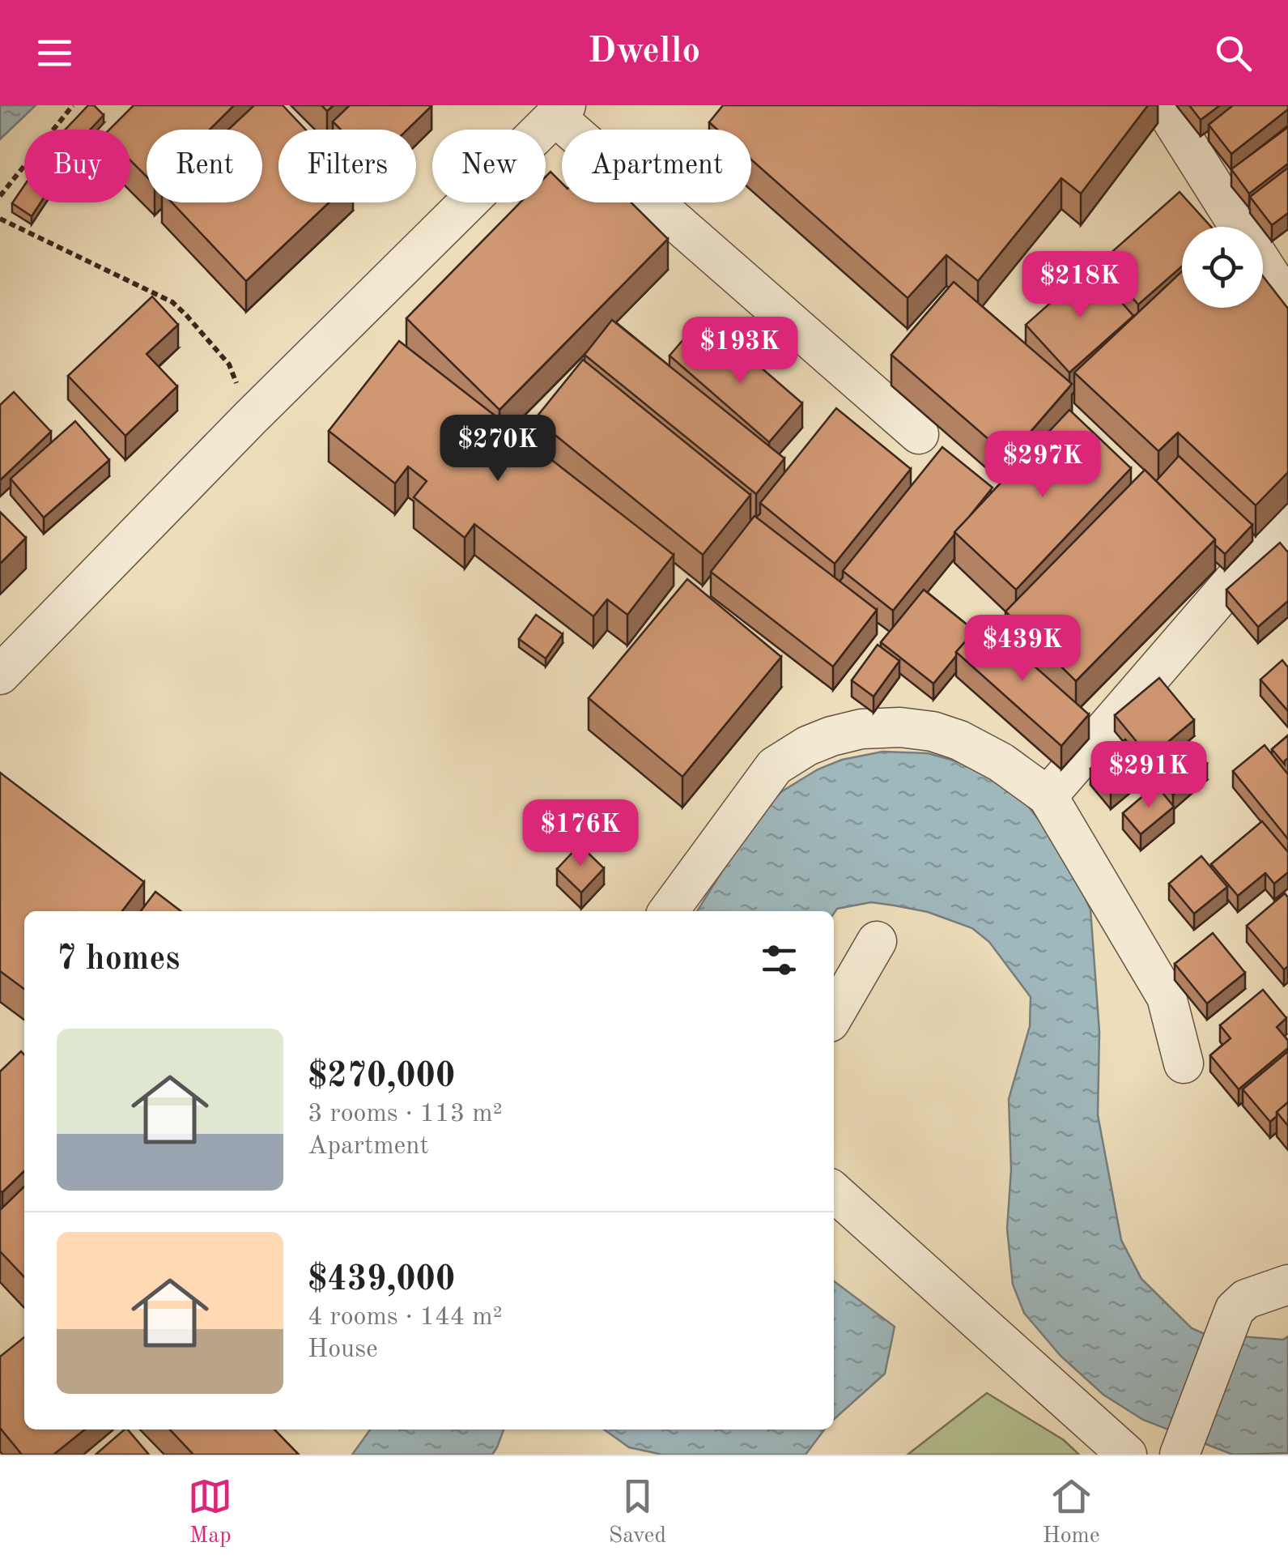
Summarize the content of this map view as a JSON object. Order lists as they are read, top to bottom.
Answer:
{
  "page": {
    "header": "Dwello",
    "chip": [
      "Buy",
      "Rent",
      "Filters",
      "New",
      "Apartment"
    ],
    "price": [
      "$218K",
      "$193K",
      "$270K",
      "$297K",
      "$439K",
      "$291K",
      "$176K"
    ],
    "heading": "7 homes",
    "list": [
      {
        "name": "$270,000",
        "note": "3 rooms · 113 m² · Apartment"
      },
      {
        "name": "$439,000",
        "note": "4 rooms · 144 m² · House"
      }
    ],
    "tabs": ["Map", "Saved", "Home"]
  }
}
